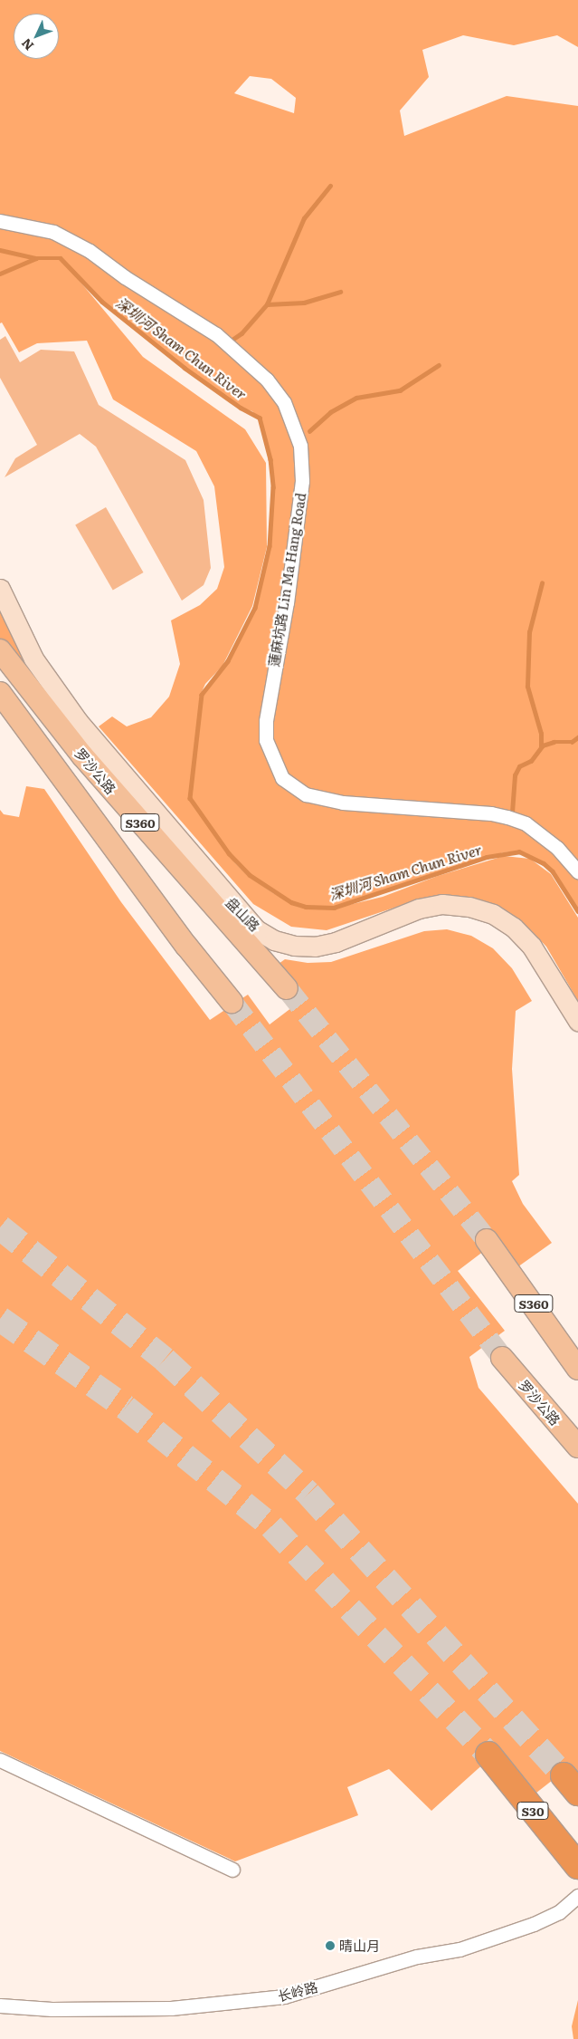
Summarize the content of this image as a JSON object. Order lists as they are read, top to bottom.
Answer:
{
  "streets": {
    "highway": ["S30"],
    "main road": ["罗沙公路", "S360", "盘山路"],
    "street": ["蓮麻坑路 Lin Ma Hang Road", "长岭路"]
  },
  "water": ["深圳河 Sham Chun River"],
  "places": ["晴山月"],
  "north": "bottom left"
}
